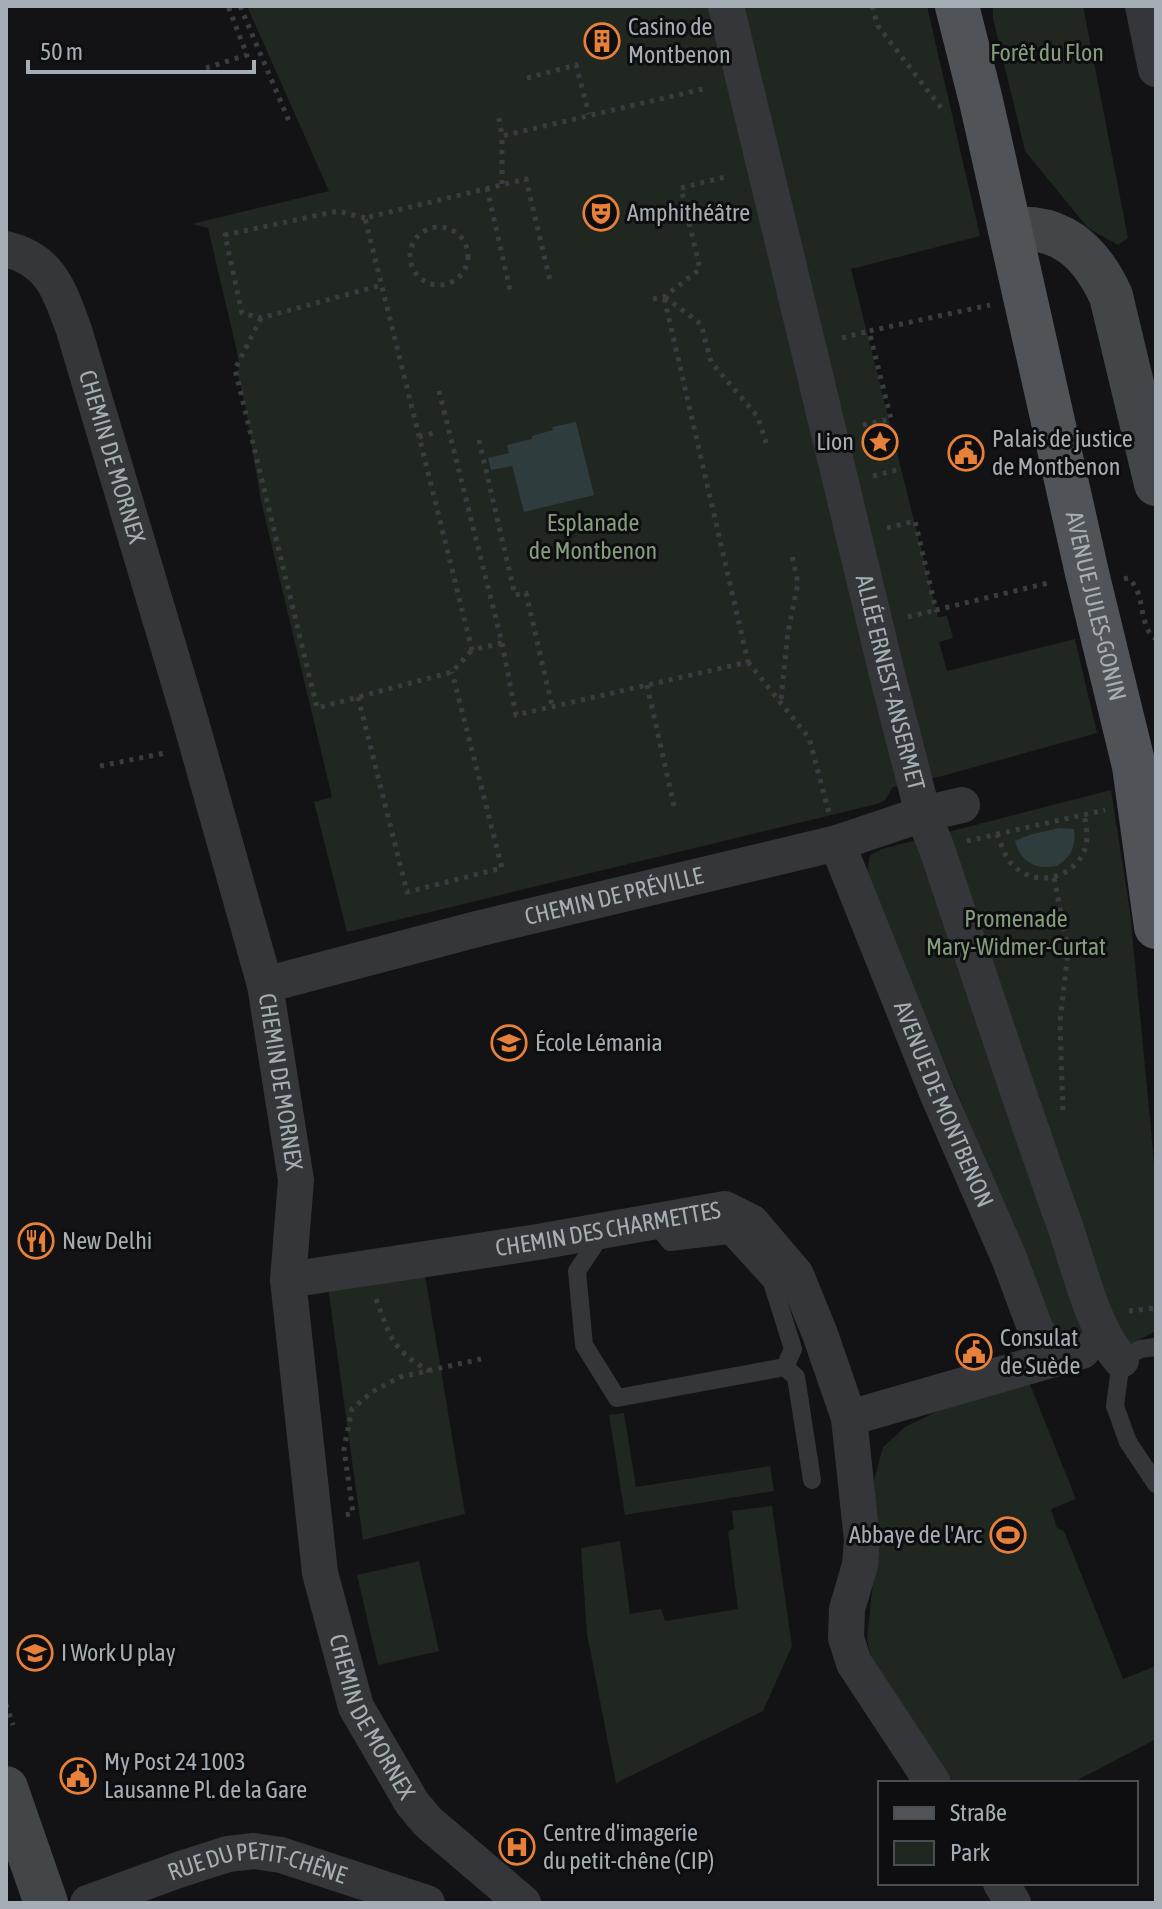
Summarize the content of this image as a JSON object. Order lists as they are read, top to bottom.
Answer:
{
  "streets": {
    "main road": ["AVENUE JULES-GONIN"],
    "street": [
      "CHEMIN DE MORNEX",
      "ALLÉE ERNEST-ANSERMET",
      "CHEMIN DE PRÉVILLE",
      "AVENUE DE MONTBENON",
      "CHEMIN DES CHARMETTES",
      "RUE DU PETIT-CHÊNE"
    ]
  },
  "crossings": [
    ["CHEMIN DE MORNEX", "CHEMIN DE PRÉVILLE"],
    ["CHEMIN DE MORNEX", "CHEMIN DES CHARMETTES"],
    ["ALLÉE ERNEST-ANSERMET", "CHEMIN DE PRÉVILLE"],
    ["CHEMIN DE PRÉVILLE", "AVENUE DE MONTBENON"]
  ],
  "parks": ["Forêt du Flon", "Esplanade de Montbenon", "Promenade Mary-Widmer-Curtat"],
  "places": {
    "building": ["Casino de Montbenon"],
    "theatre": ["Amphithéâtre"],
    "place": ["Lion"],
    "public building": ["Palais de justice de Montbenon", "Consulat de Suède", "My Post 24 1003 Lausanne Pl. de la Gare"],
    "school or university": ["École Lémania", "I Work U play"],
    "restaurant": ["New Delhi"],
    "sports": ["Abbaye de l'Arc"],
    "hospital": ["Centre d'imagerie du petit-chêne (CIP)"]
  },
  "legend": ["Straße", "Park"],
  "scale_bar": "50 m"
}
